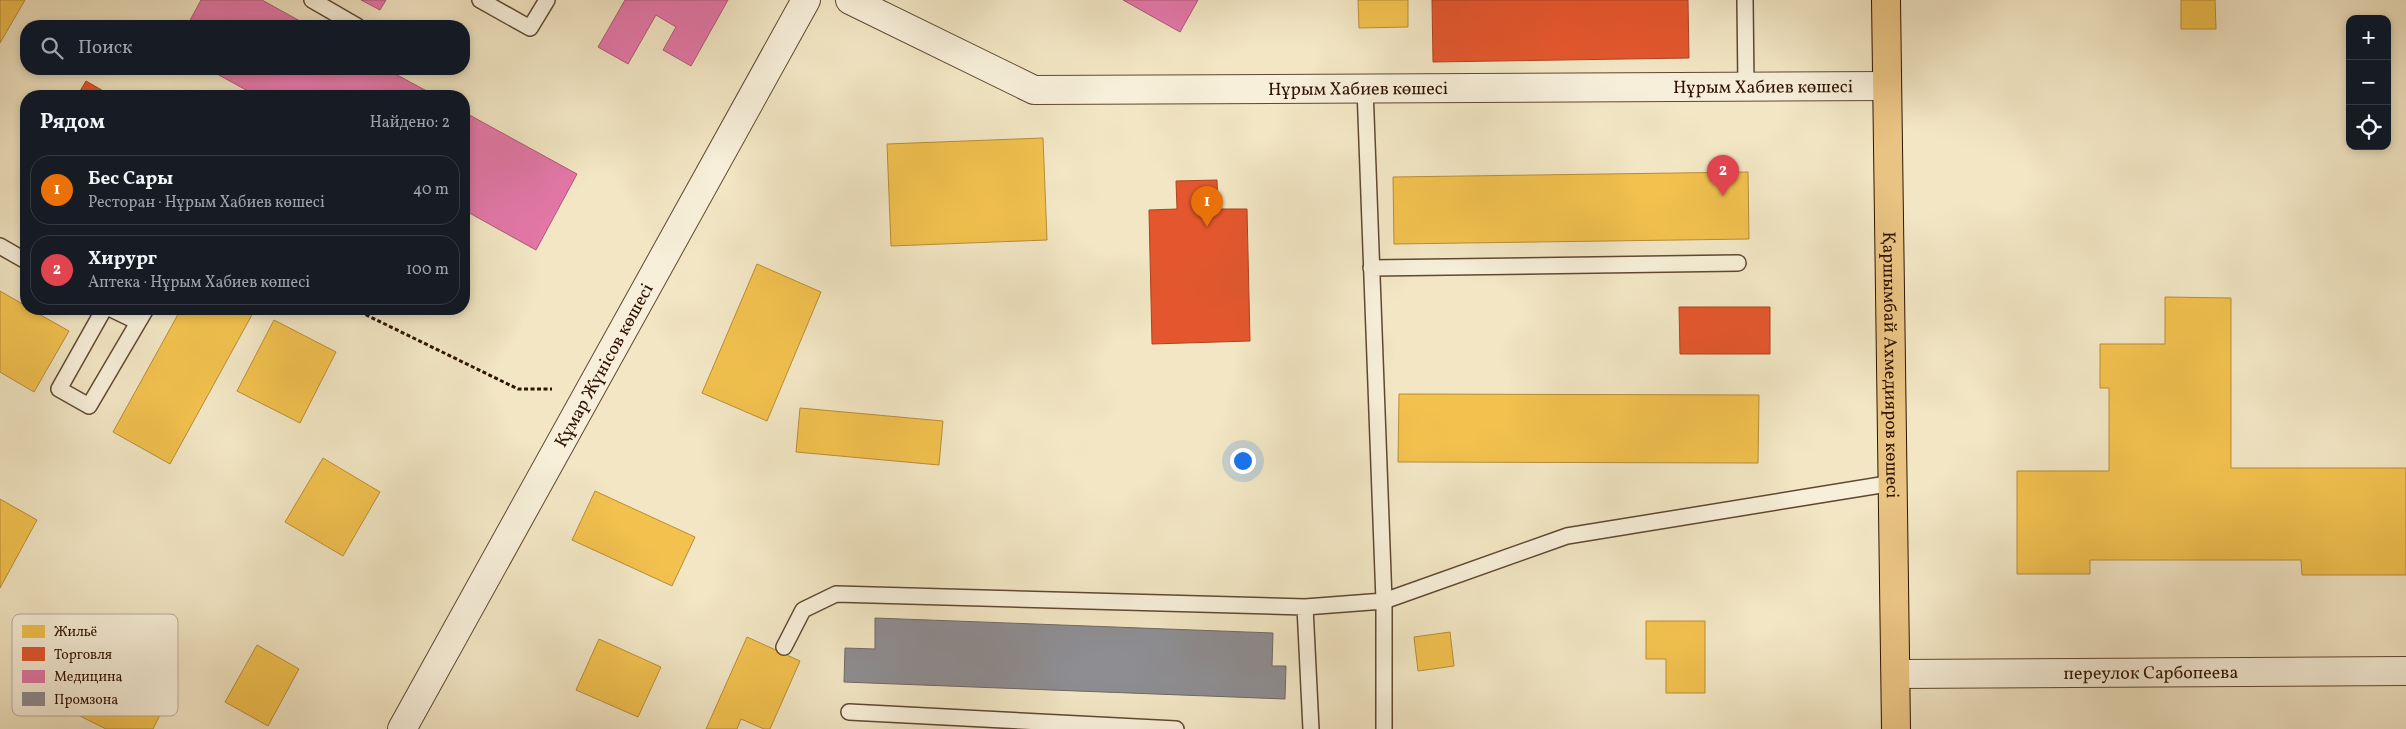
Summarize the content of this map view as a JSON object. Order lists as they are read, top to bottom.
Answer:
{
  "streets": {
    "main road": ["Қаршымбай Ахмедияров көшесі"],
    "street": ["Нұрым Хабиев көшесі", "Құмар Жүнісов көшесі", "переулок Сарбопеева"]
  },
  "crossings": [
    ["Нұрым Хабиев көшесі", "Қаршымбай Ахмедияров көшесі"],
    ["Қаршымбай Ахмедияров көшесі", "переулок Сарбопеева"]
  ],
  "legend": [
    "Жильё",
    "Торговля",
    "Медицина",
    "Промзона"
  ],
  "page": {
    "map_buttons": ["+", "−"],
    "search": "Поиск",
    "heading": ["Рядом", "Найдено: 2"],
    "pins": ["2", "1"],
    "list": [
      {
        "mark": "1",
        "name": "Бес Сары",
        "note": "Ресторан · Нұрым Хабиев көшесі",
        "value": "40 m"
      },
      {
        "mark": "2",
        "name": "Хирург",
        "note": "Аптека · Нұрым Хабиев көшесі",
        "value": "100 m"
      }
    ]
  }
}
